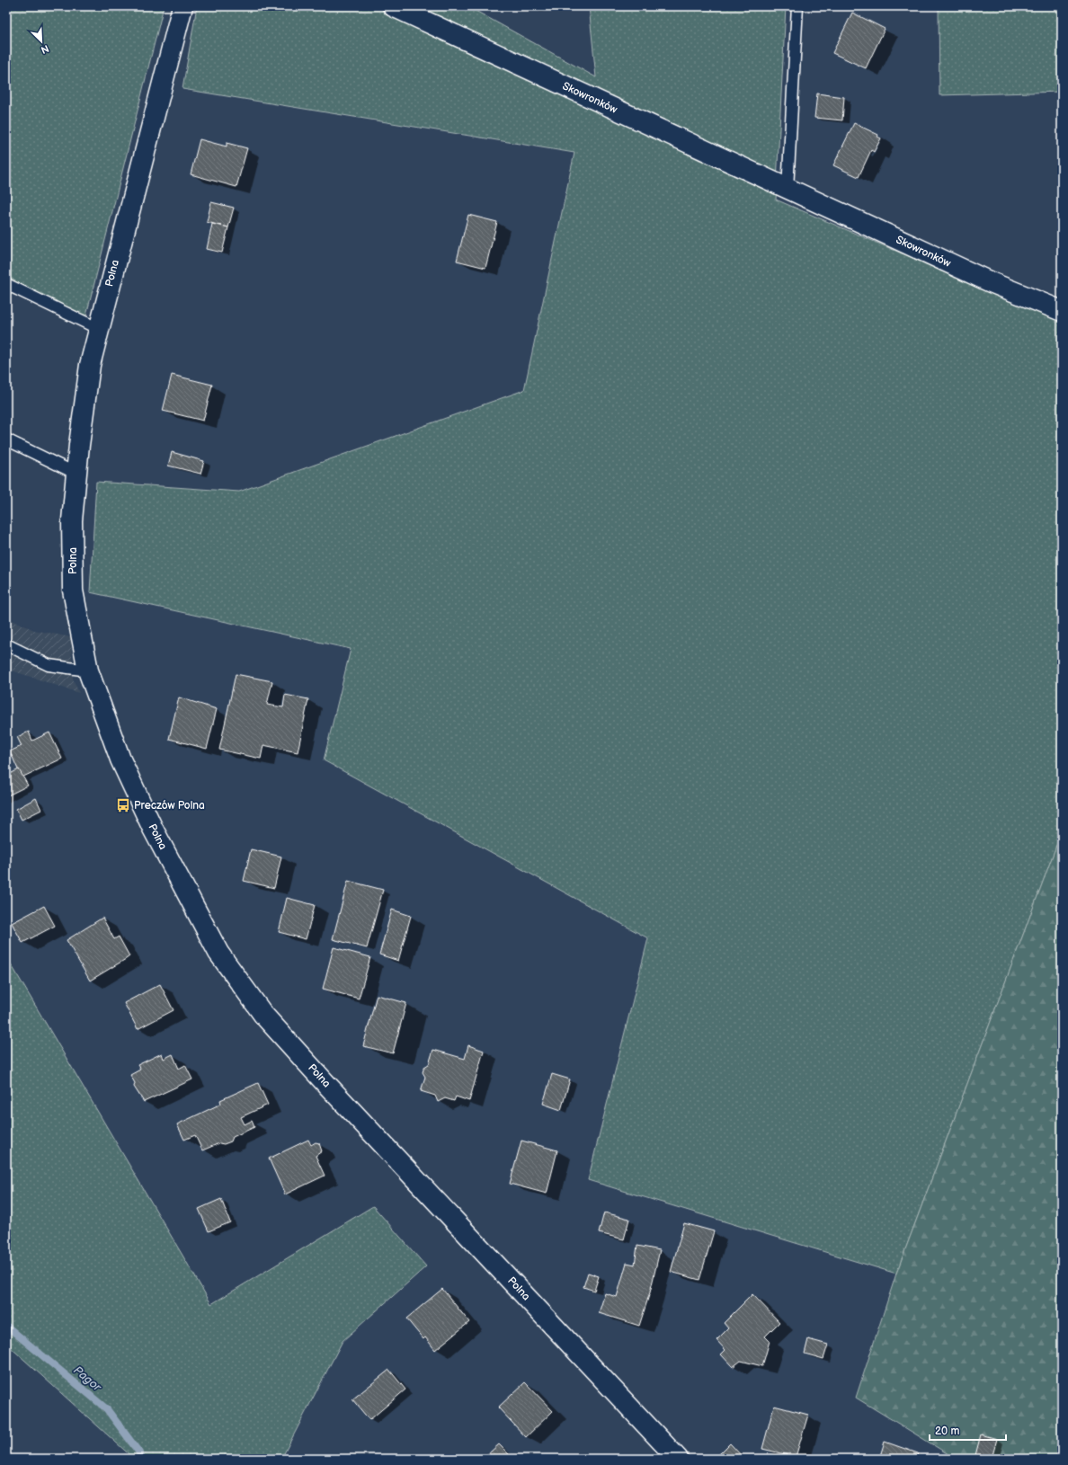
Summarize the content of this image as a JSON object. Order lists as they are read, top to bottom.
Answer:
{
  "streets": {
    "street": ["Skowronków", "Polna"]
  },
  "water": ["Pagor"],
  "places": {
    "bus stop": ["Preczów Polna"]
  },
  "scale_bar": "20 m",
  "north": "bottom right"
}
